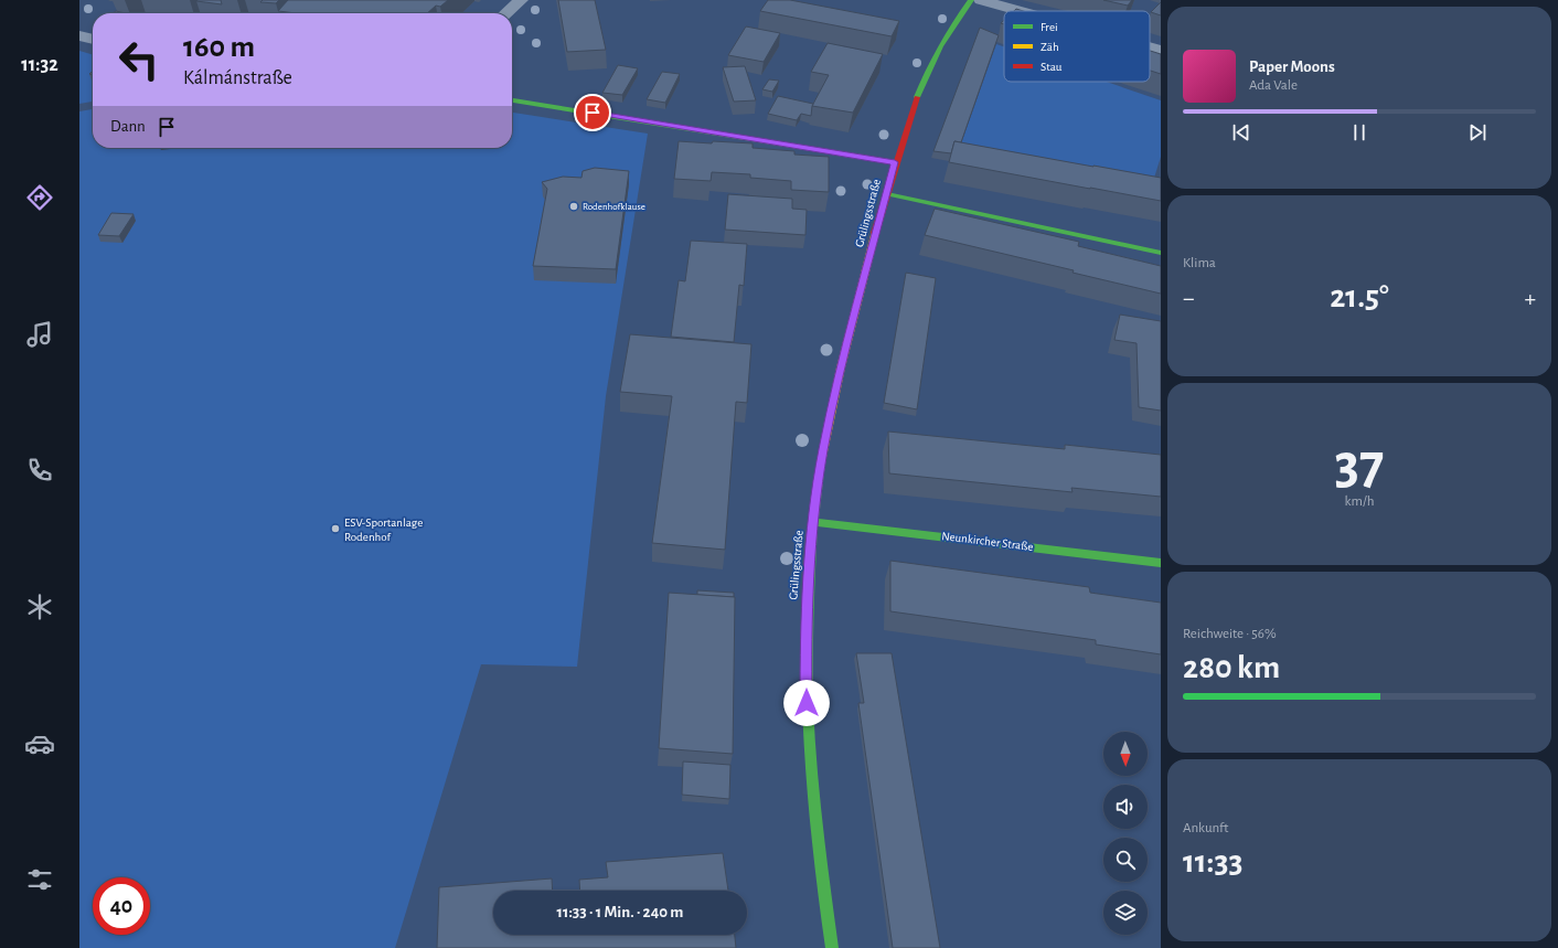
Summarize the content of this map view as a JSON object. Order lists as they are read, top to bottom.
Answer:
{
  "streets": {
    "street": ["Grülingsstraße", "Neunkircher Straße"]
  },
  "crossings": [
    ["Grülingsstraße", "Neunkircher Straße"]
  ],
  "places": ["Rodenhofklause", "ESV-Sportanlage Rodenhof"],
  "legend": ["Frei", "Zäh", "Stau"],
  "north": "bottom",
  "page": {
    "tabs": "11:32",
    "turn": ["160 m", "Kálmánstraße"],
    "song": ["Paper Moons", "Ada Vale"],
    "then": "Dann",
    "tile": [
      "Klima",
      ["37", "km/h"],
      ["Reichweite · 56%", "280 km"],
      ["Ankunft", "11:33"]
    ],
    "heat": ["−", "21.5°", "+"],
    "limit": "40",
    "trip": "11:33 · 1 Min. · 240 m"
  }
}
